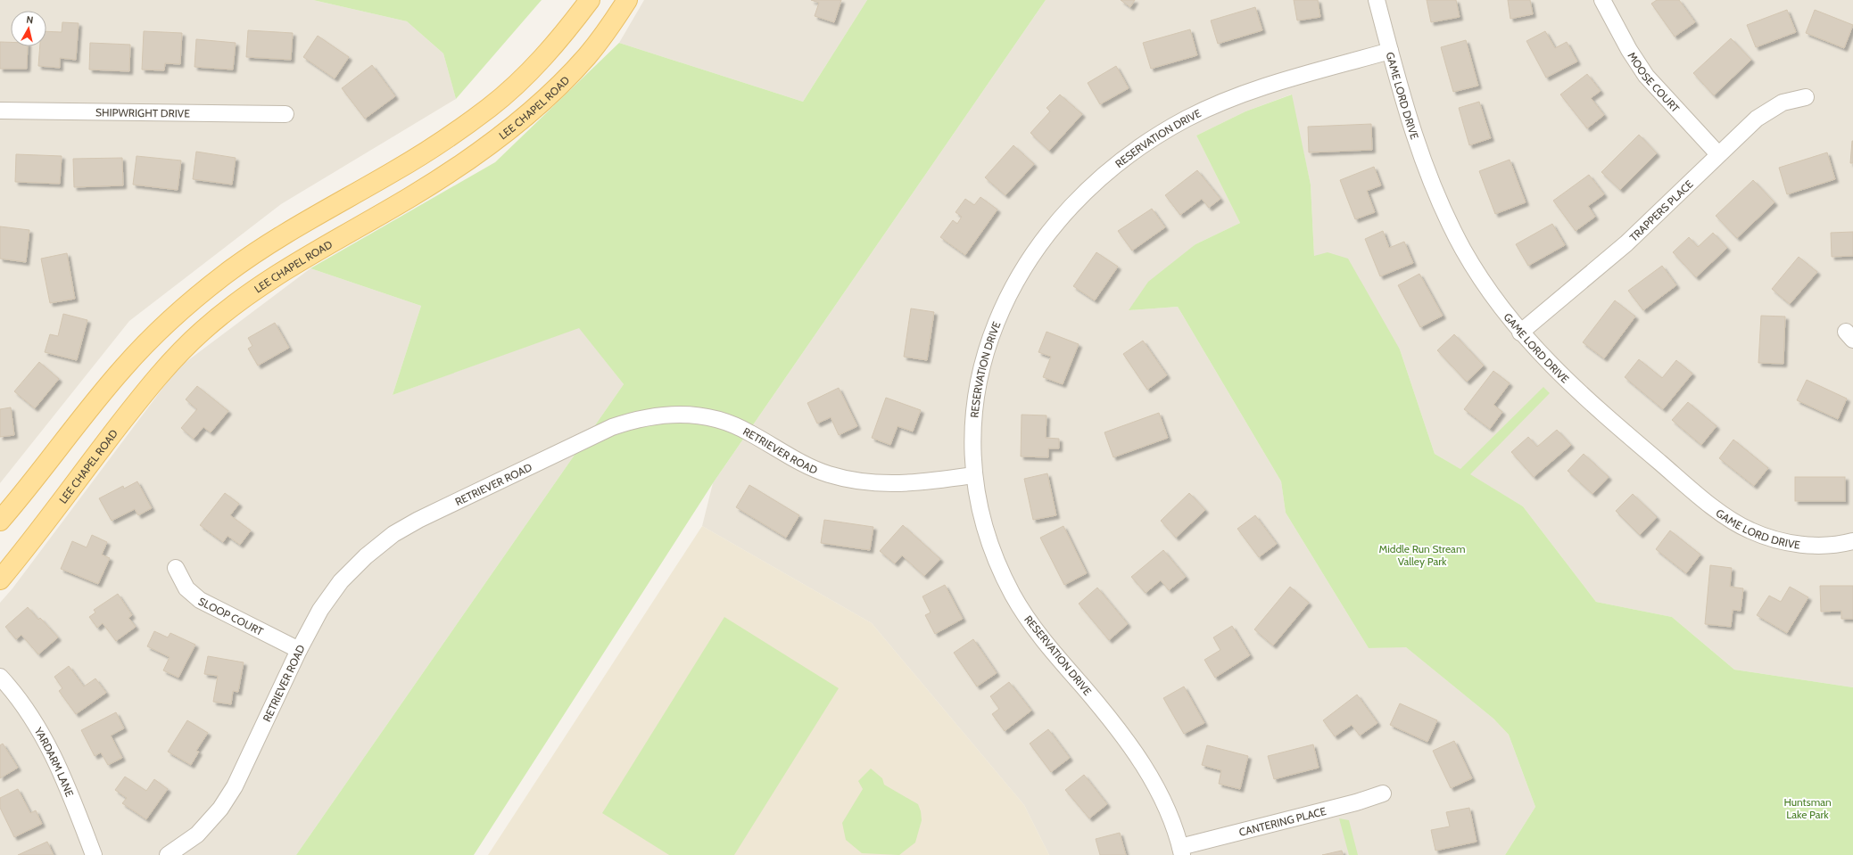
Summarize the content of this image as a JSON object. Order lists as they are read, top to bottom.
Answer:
{
  "streets": {
    "main road": ["LEE CHAPEL ROAD"],
    "street": [
      "MOOSE COURT",
      "GAME LORD DRIVE",
      "SHIPWRIGHT DRIVE",
      "RESERVATION DRIVE",
      "TRAPPERS PLACE",
      "RETRIEVER ROAD",
      "SLOOP COURT",
      "YARDARM LANE",
      "CANTERING PLACE"
    ]
  },
  "crossings": [
    ["MOOSE COURT", "TRAPPERS PLACE"],
    ["GAME LORD DRIVE", "RESERVATION DRIVE"],
    ["GAME LORD DRIVE", "TRAPPERS PLACE"],
    ["RESERVATION DRIVE", "RETRIEVER ROAD"],
    ["RESERVATION DRIVE", "CANTERING PLACE"],
    ["RETRIEVER ROAD", "SLOOP COURT"]
  ],
  "parks": ["Middle Run Stream Valley Park", "Huntsman Lake Park"],
  "north": "top"
}
